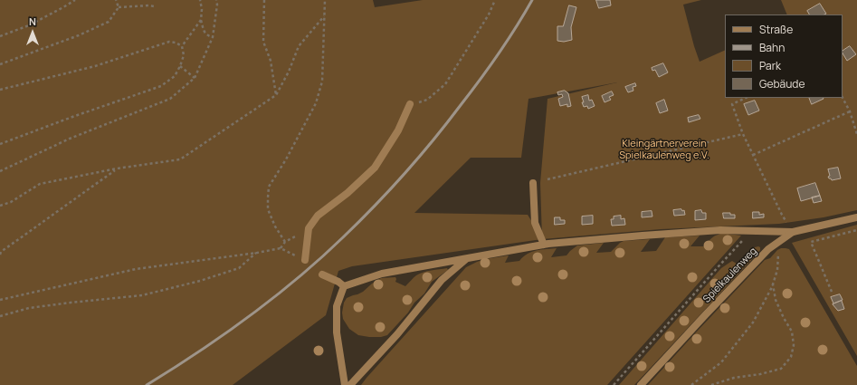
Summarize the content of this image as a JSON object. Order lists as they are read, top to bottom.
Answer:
{
  "streets": {
    "street": ["Spielkaulenweg"]
  },
  "parks": ["Kleingärtnerverein Spielkaulenweg e.V."],
  "legend": [
    "Straße",
    "Bahn",
    "Park",
    "Gebäude"
  ],
  "north": "top"
}
